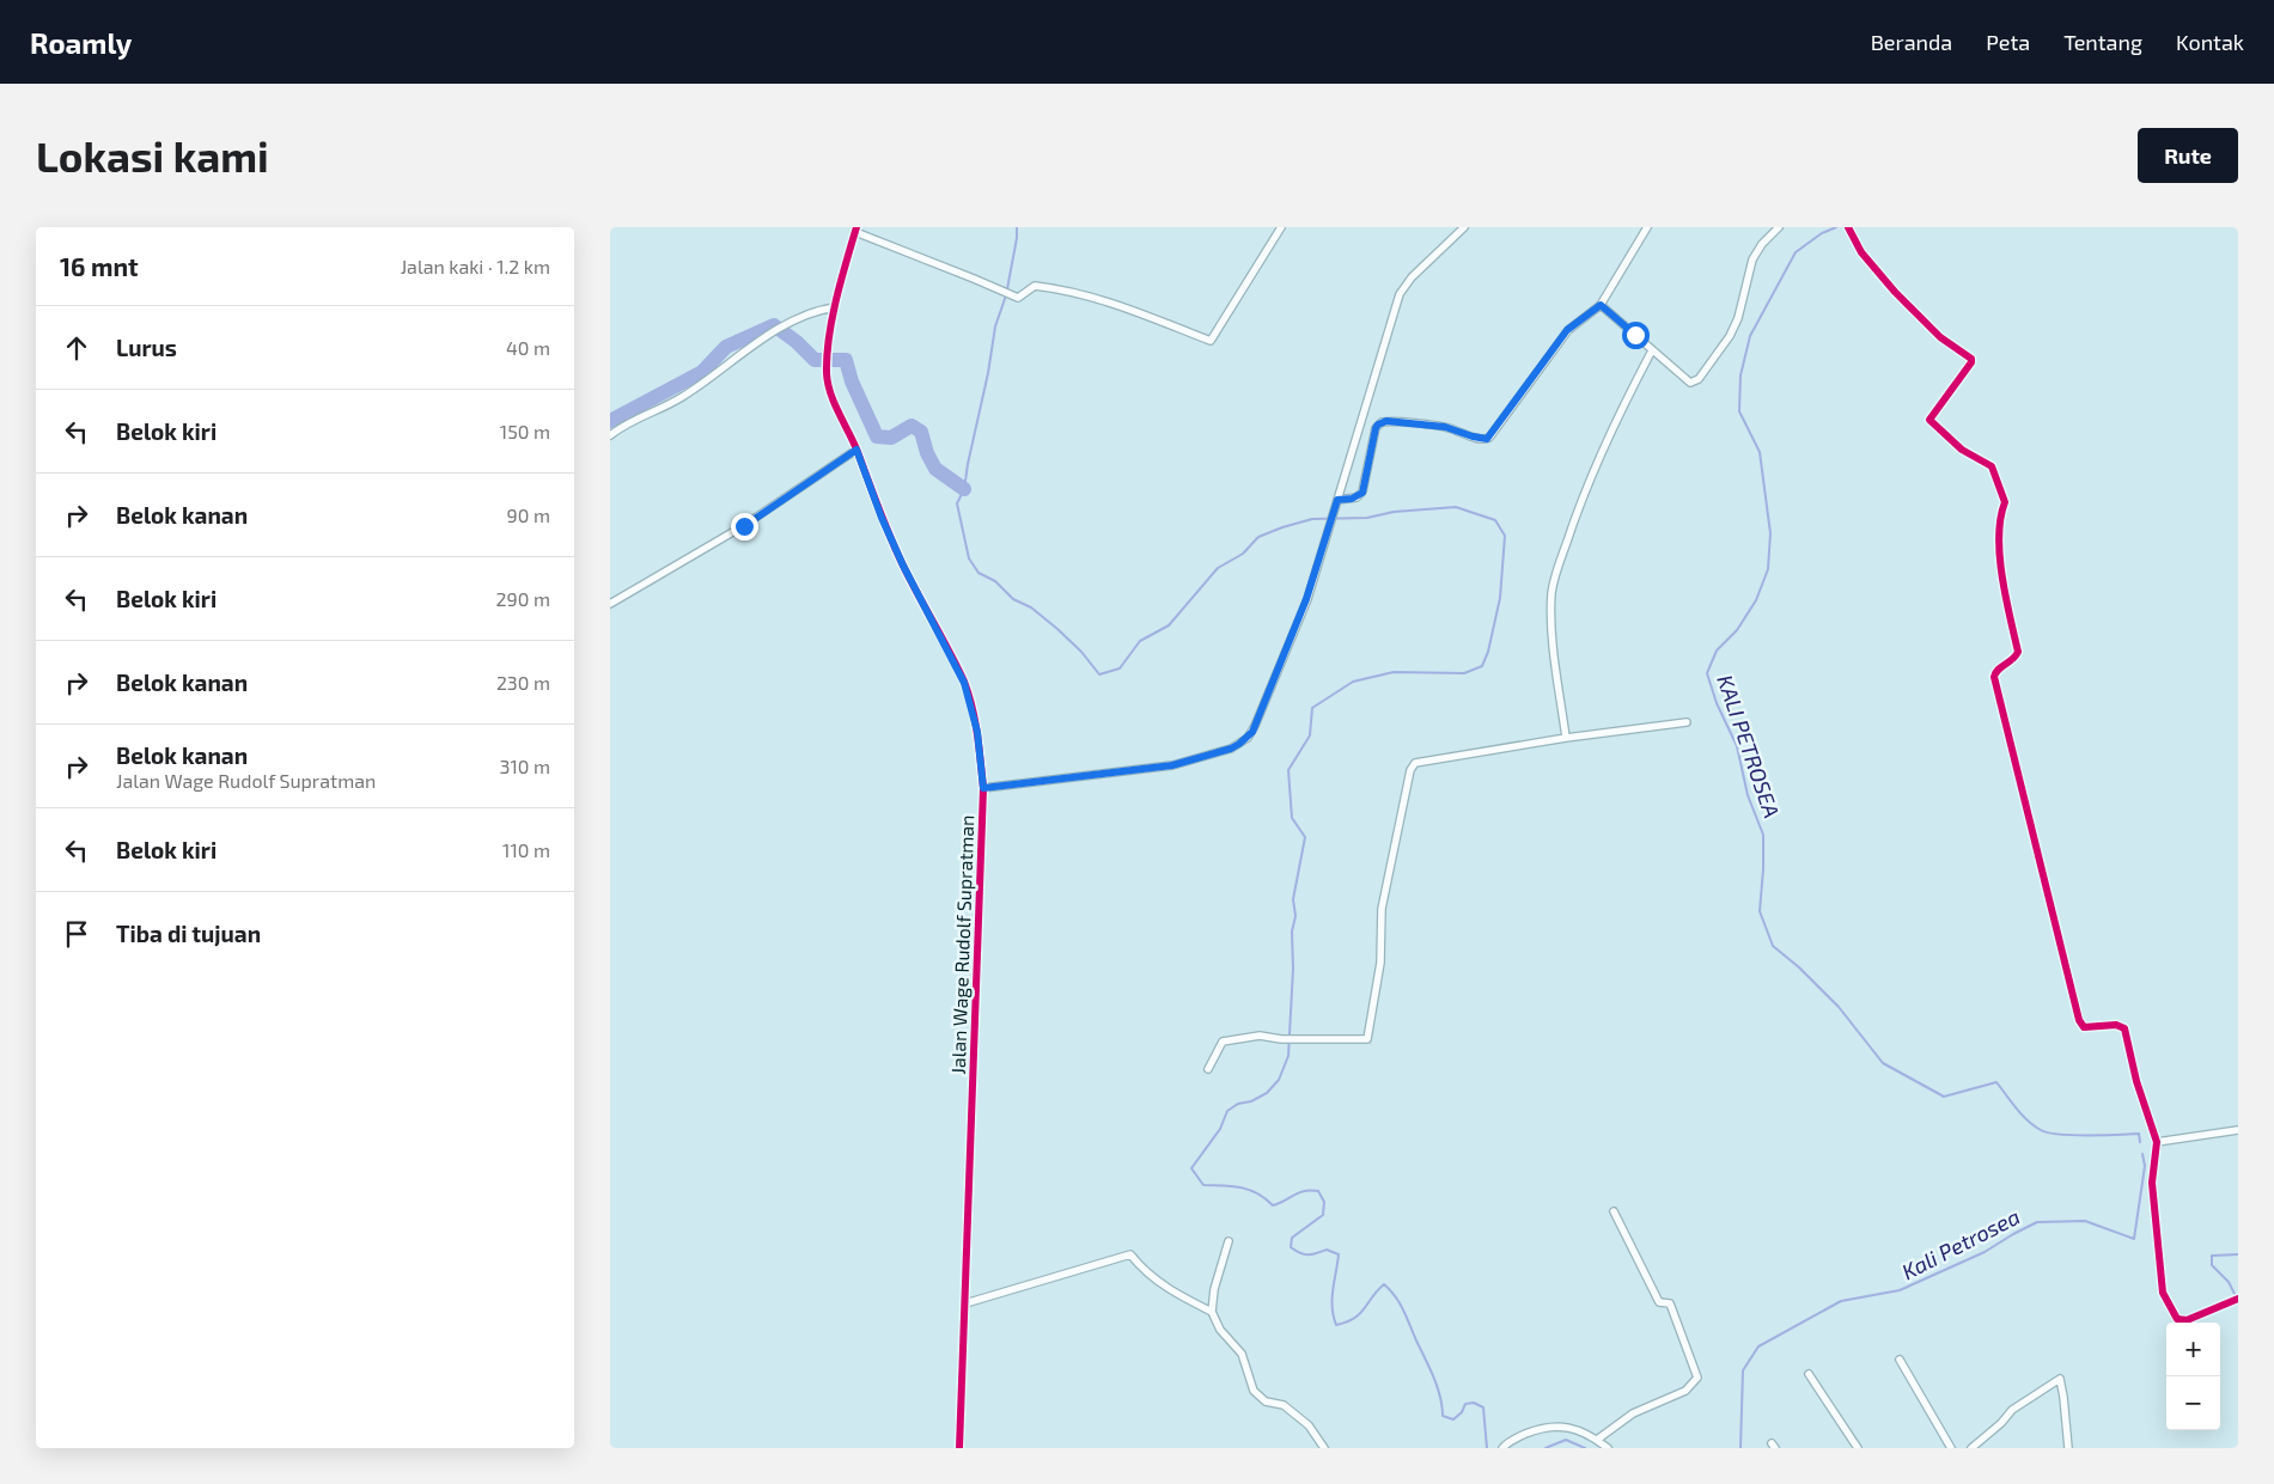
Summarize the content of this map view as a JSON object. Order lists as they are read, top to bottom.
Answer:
{
  "streets": {
    "street": ["Jalan Wage Rudolf Supratman"]
  },
  "water": ["KALI PETROSEA", "Kali Petrosea"],
  "page": {
    "header": "Roamly",
    "nav": [
      "Beranda",
      "Peta",
      "Tentang",
      "Kontak"
    ],
    "buttons": "Rute",
    "title": "Lokasi kami",
    "heading": ["16 mnt", "Jalan kaki · 1.2 km"],
    "list": [
      ["Lurus", "40 m"],
      ["Belok kiri", "150 m"],
      ["Belok kanan", "90 m"],
      ["Belok kiri", "290 m"],
      ["Belok kanan", "230 m"],
      ["Belok kanan", "Jalan Wage Rudolf Supratman", "310 m"],
      ["Belok kiri", "110 m"],
      "Tiba di tujuan"
    ],
    "map_buttons": ["+", "−"]
  }
}
